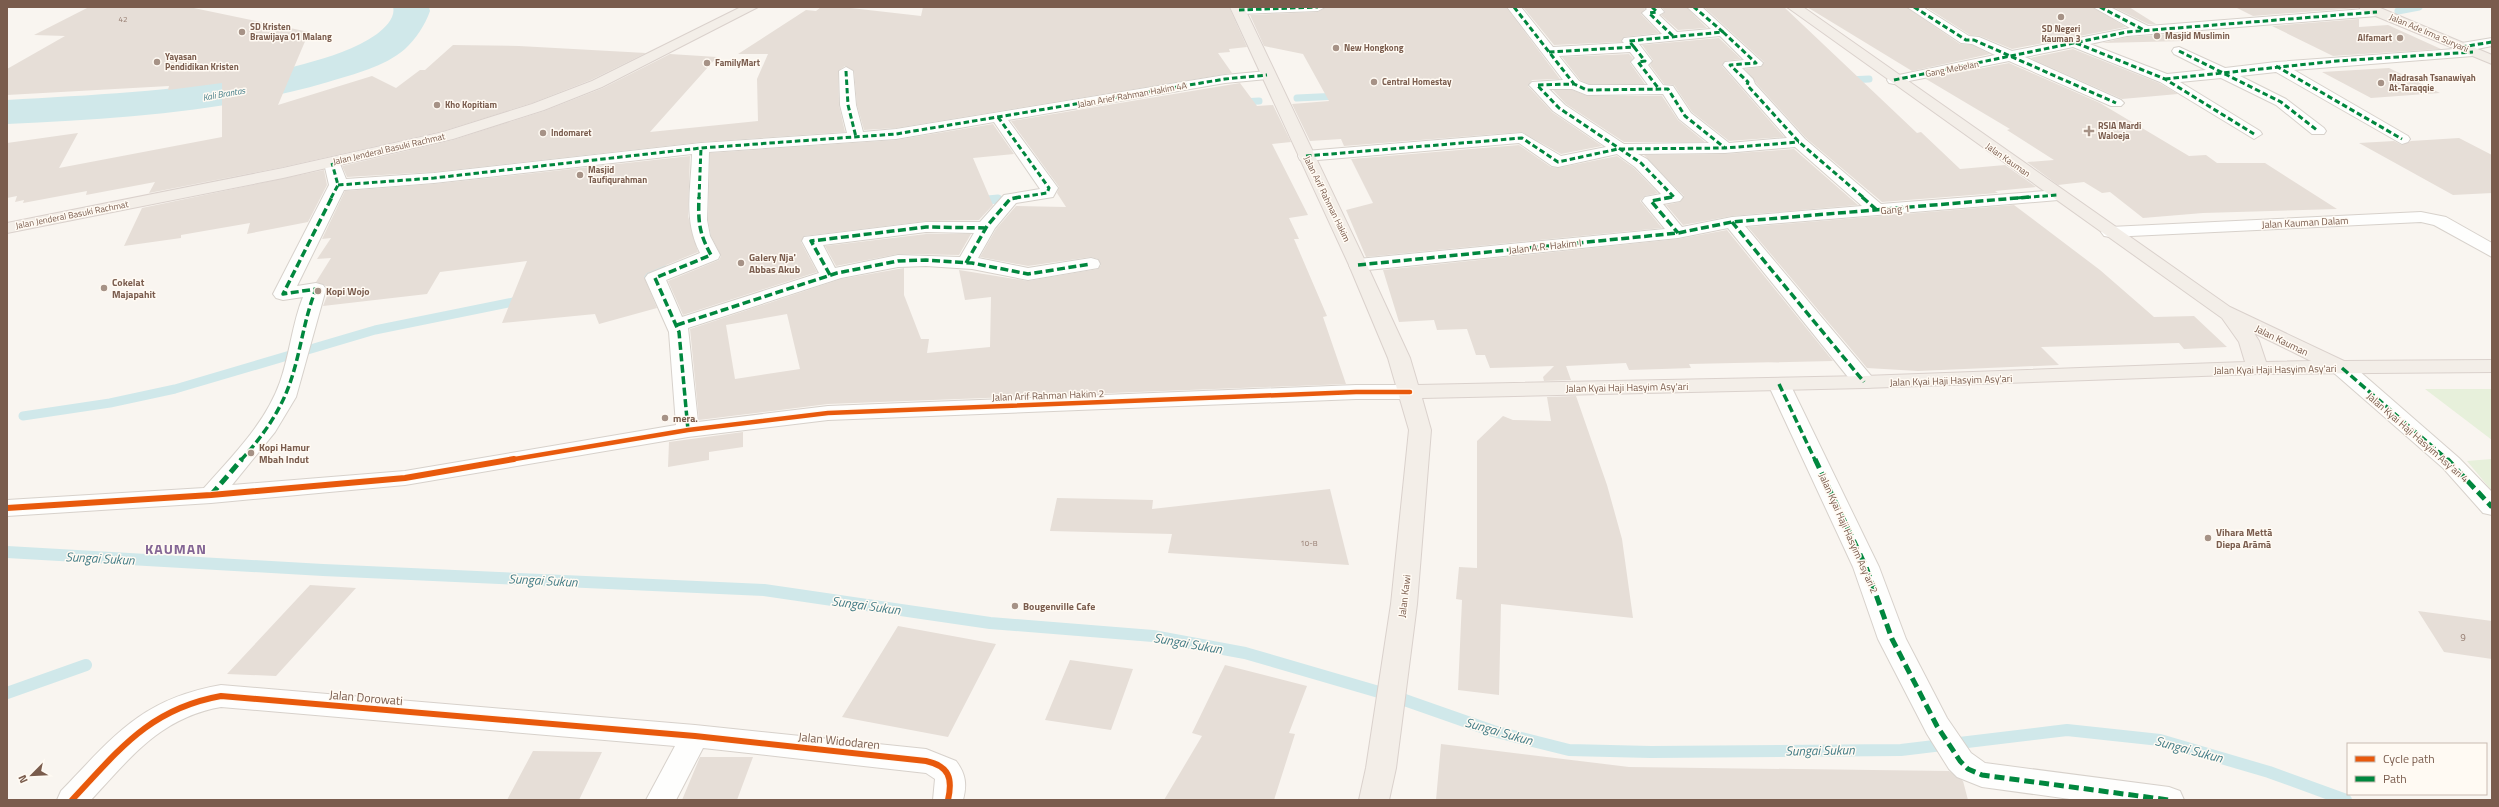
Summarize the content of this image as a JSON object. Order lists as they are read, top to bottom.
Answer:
{
  "streets": {
    "main road": [
      "Jalan Ade Irma Suryani",
      "Jalan Jenderal Basuki Rachmat",
      "Jalan Kauman",
      "Jalan Arif Rahman Hakim",
      "Jalan Kyai Haji Hasyim Asy'ari",
      "Jalan Kawi"
    ],
    "street": [
      "Gang Mebelan",
      "Jalan Arief Rahman Hakim 4A",
      "Gang 1",
      "Jalan Kauman Dalam",
      "Jalan A.R. Hakim I",
      "Jalan Arif Rahman Hakim 2",
      "Jalan Kyai Haji Hasyim Asy'ari 4",
      "Jalan Kyai Haji Hasyim Asy'ari 2",
      "Jalan Dorowati",
      "Jalan Widodaren"
    ]
  },
  "crossings": [
    ["Jalan Ade Irma Suryani", "Gang Mebelan"],
    ["Gang Mebelan", "Jalan Kauman"],
    ["Jalan Arief Rahman Hakim 4A", "Jalan Arif Rahman Hakim"],
    ["Jalan Kauman", "Gang 1"],
    ["Jalan Kauman", "Jalan Kauman Dalam"],
    ["Jalan Kauman", "Jalan Kyai Haji Hasyim Asy'ari"],
    ["Jalan Kauman", "Jalan Kyai Haji Hasyim Asy'ari 4"],
    ["Jalan Arif Rahman Hakim", "Jalan A.R. Hakim I"],
    ["Jalan Arif Rahman Hakim", "Jalan Kyai Haji Hasyim Asy'ari"],
    ["Jalan Arif Rahman Hakim", "Jalan Arif Rahman Hakim 2"],
    ["Jalan Arif Rahman Hakim", "Jalan Kawi"],
    ["Gang 1", "Jalan A.R. Hakim I"],
    ["Jalan Kyai Haji Hasyim Asy'ari", "Jalan Arif Rahman Hakim 2"],
    ["Jalan Kyai Haji Hasyim Asy'ari", "Jalan Kyai Haji Hasyim Asy'ari 4"],
    ["Jalan Kyai Haji Hasyim Asy'ari", "Jalan Kyai Haji Hasyim Asy'ari 2"],
    ["Jalan Kyai Haji Hasyim Asy'ari", "Jalan Kawi"],
    ["Jalan Arif Rahman Hakim 2", "Jalan Kawi"],
    ["Jalan Dorowati", "Jalan Widodaren"]
  ],
  "districts": ["KAUMAN"],
  "water": ["Kali Brantas", "Sungai Sukun"],
  "places": {
    "other": [
      "SD Negeri Kauman 3",
      "SD Kristen Brawijaya 01 Malang",
      "Masjid Muslimin",
      "Alfamart",
      "New Hongkong",
      "Yayasan Pendidikan Kristen",
      "FamilyMart",
      "Central Homestay",
      "Madrasah Tsanawiyah At-Taraqqie",
      "Kho Kopitiam",
      "Indomaret",
      "Masjid Taufiqurahman",
      "Galery Nja' Abbas Akub",
      "Cokelat Majapahit",
      "Kopi Wojo",
      "mera.",
      "Kopi Hamur Mbah Indut",
      "Vihara Mettã Diepa Arãmã",
      "Bougenville Cafe"
    ],
    "health": ["RSIA Mardi Waloeja"]
  },
  "house_numbers": ["42", "10-B", "9"],
  "legend": ["Cycle path", "Path"],
  "north": "bottom left"
}
